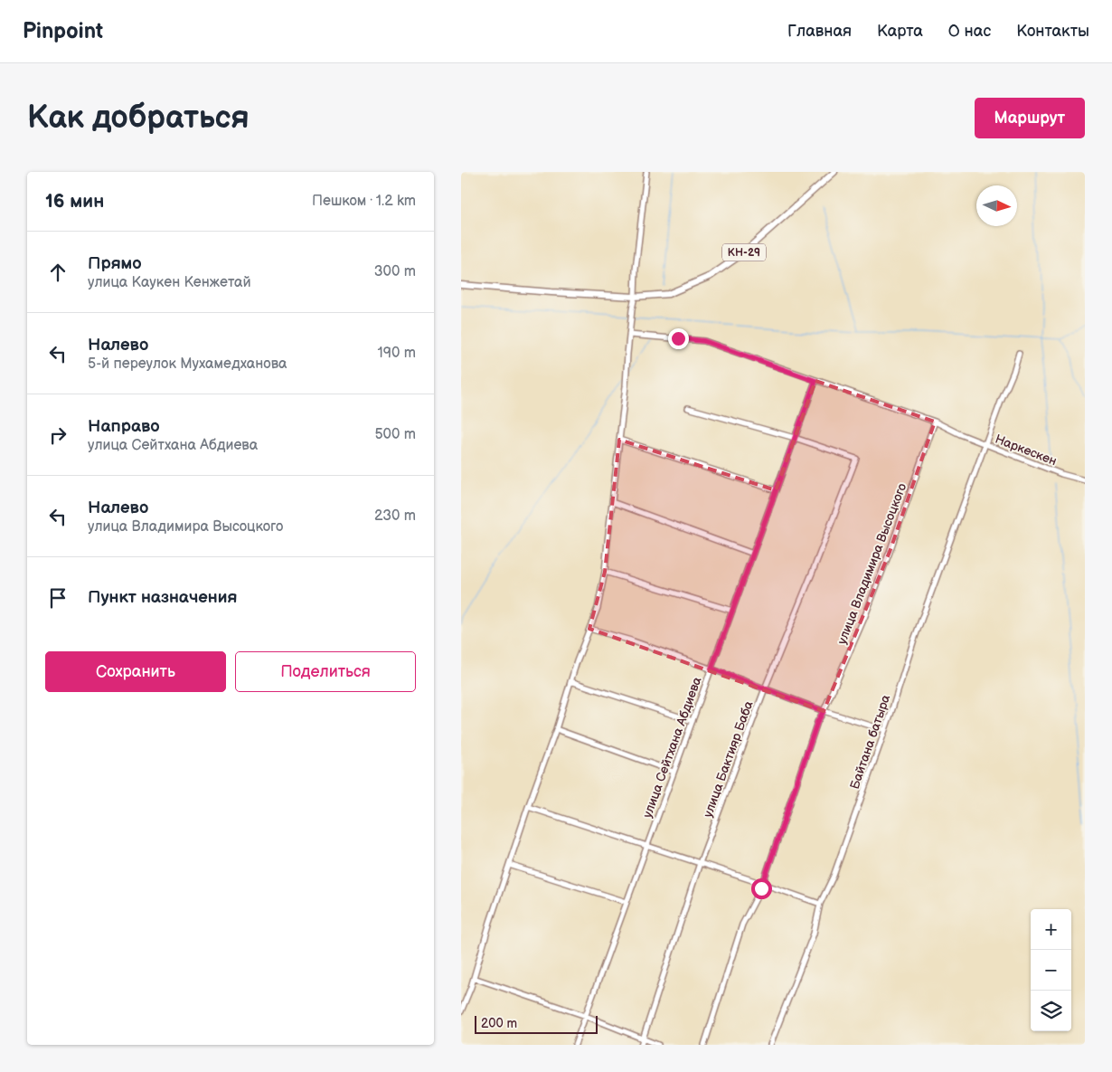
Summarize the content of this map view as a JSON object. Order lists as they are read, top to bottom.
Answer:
{
  "streets": {
    "main road": ["КН-29"],
    "street": [
      "Наркескен",
      "улица Владимира Высоцкого",
      "Байтана батыра",
      "улица Сейтхана Абдиева",
      "улица Бактияр Баба"
    ]
  },
  "crossings": [
    ["Наркескен", "Байтана батыра"],
    ["улица Сейтхана Абдиева", "улица Бактияр Баба"]
  ],
  "scale_bar": "200 m",
  "north": "right",
  "page": {
    "header": "Pinpoint",
    "nav": [
      "Главная",
      "Карта",
      "О нас",
      "Контакты"
    ],
    "buttons": [
      "Маршрут",
      ["Сохранить", "Поделиться"]
    ],
    "title": "Как добраться",
    "heading": ["16 мин", "Пешком · 1.2 km"],
    "list": [
      ["Прямо", "улица Каукен Кенжетай", "300 m"],
      ["Налево", "5-й переулок Мухамедханова", "190 m"],
      ["Направо", "улица Сейтхана Абдиева", "500 m"],
      ["Налево", "улица Владимира Высоцкого", "230 m"],
      "Пункт назначения"
    ],
    "map_buttons": ["+", "−"],
    "scale": "200 m"
  }
}
